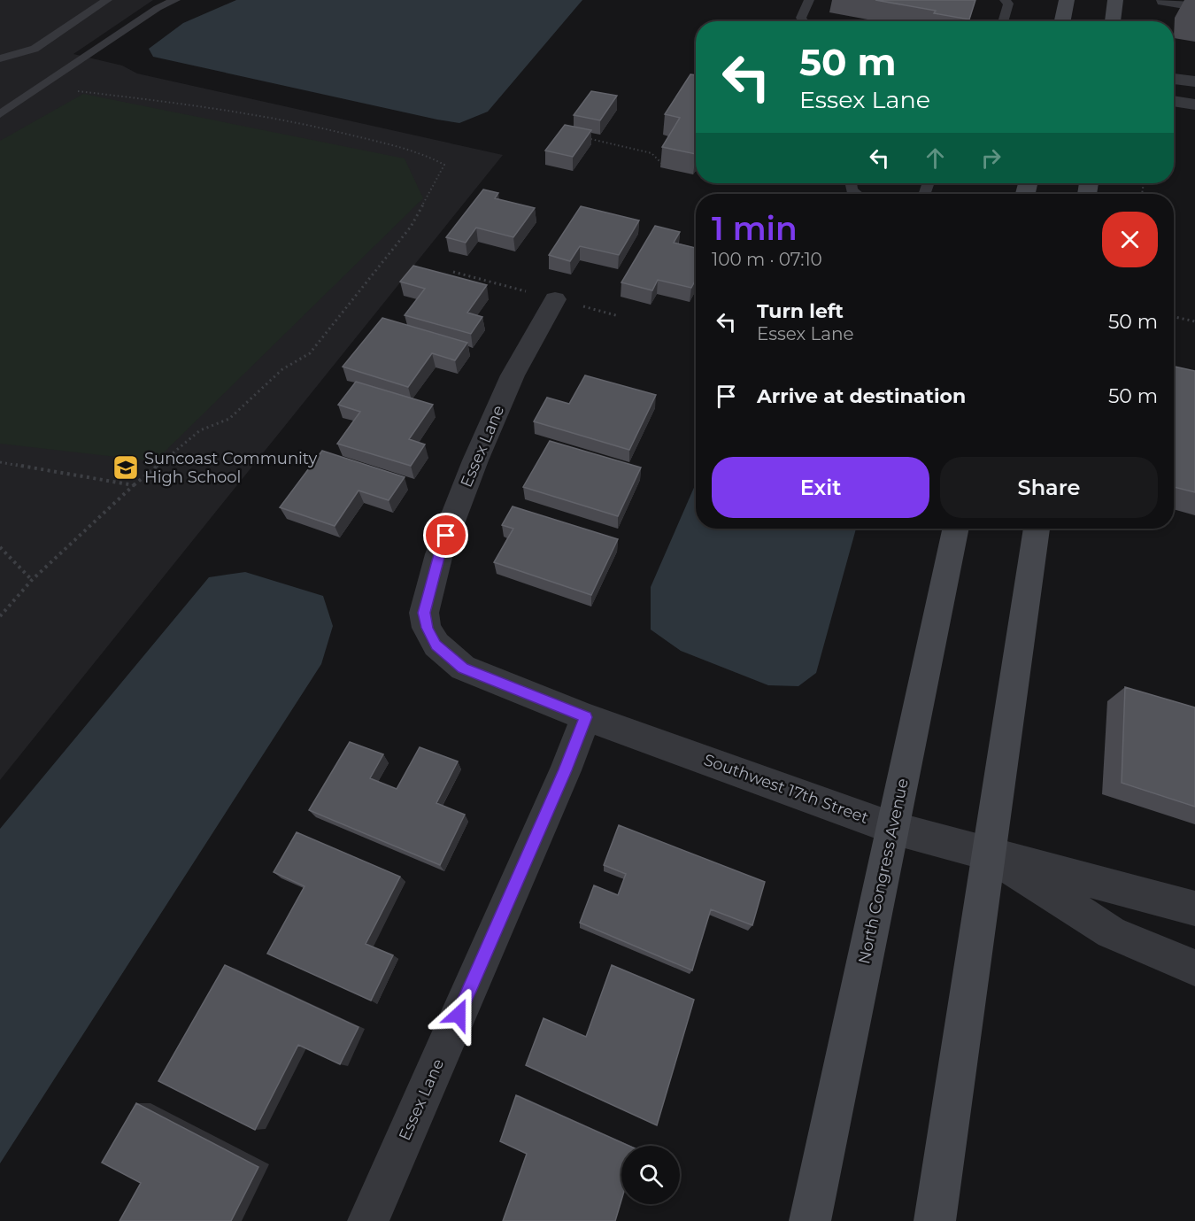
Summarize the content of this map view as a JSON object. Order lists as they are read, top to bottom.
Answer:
{
  "streets": {
    "street": ["Essex Lane", "Southwest 17th Street", "North Congress Avenue"]
  },
  "crossings": [
    ["Essex Lane", "Southwest 17th Street"],
    ["Southwest 17th Street", "North Congress Avenue"]
  ],
  "places": {
    "school or university": ["Suncoast Community High School"]
  },
  "page": {
    "turn": ["50 m", "Essex Lane"],
    "heading": ["1 min", "100 m · 07:10"],
    "list": [
      {
        "name": "Turn left",
        "note": "Essex Lane",
        "value": "50 m"
      },
      {
        "name": "Arrive at destination",
        "value": "50 m"
      }
    ],
    "buttons": ["Exit", "Share"]
  }
}
